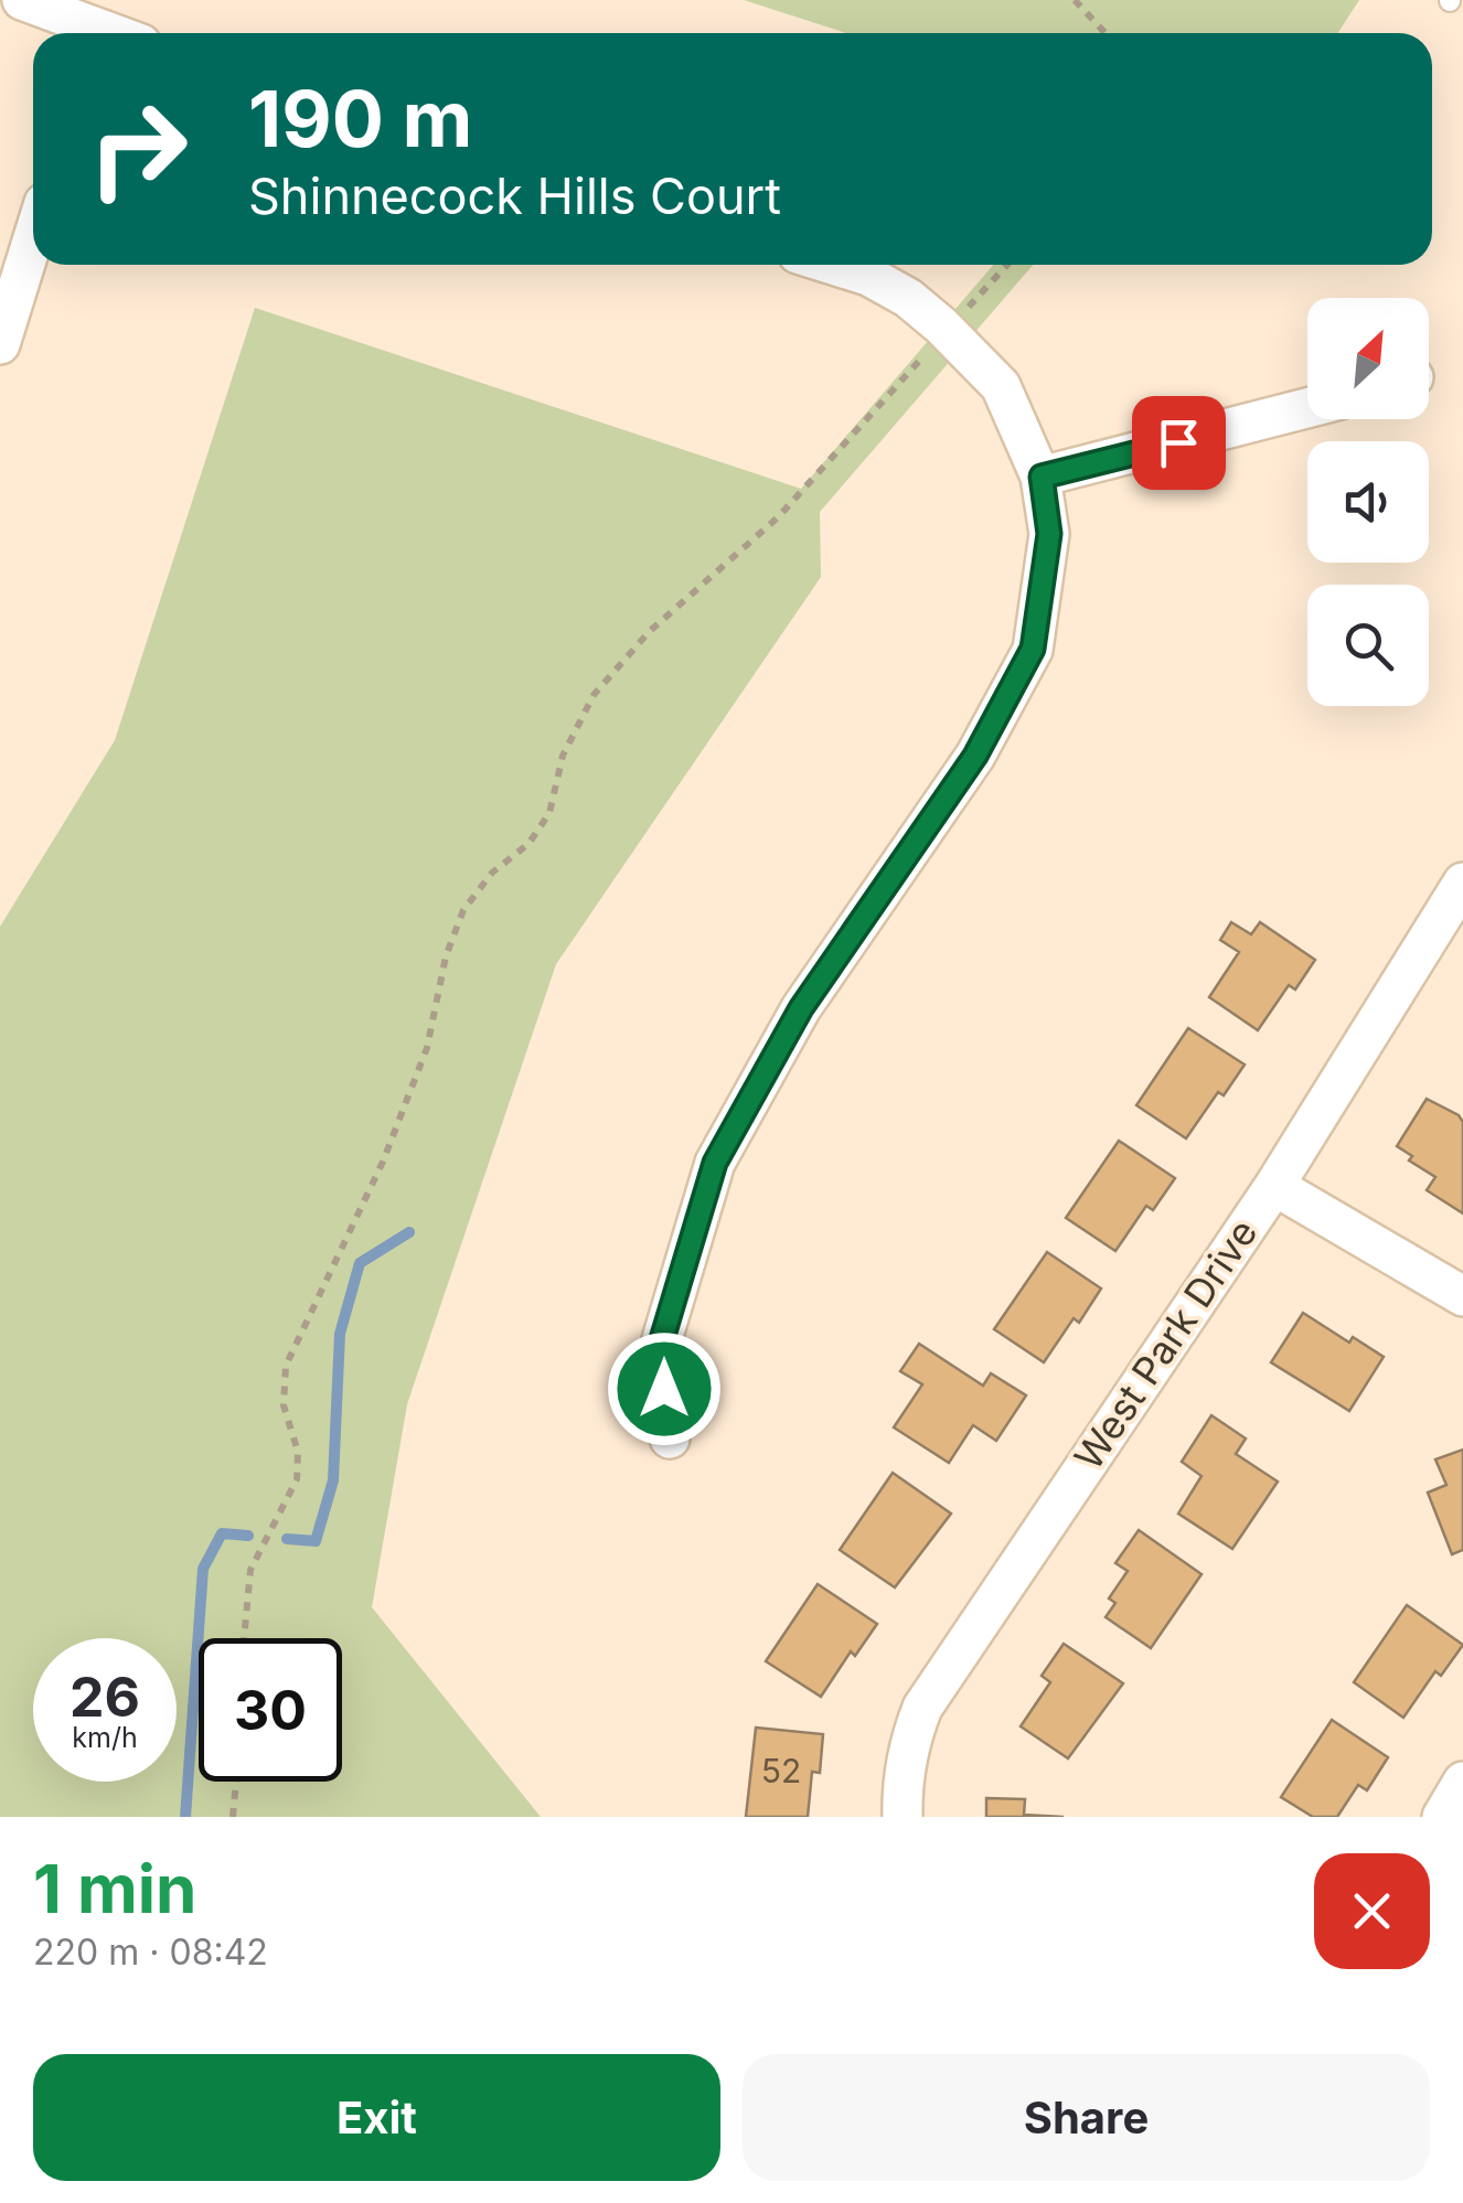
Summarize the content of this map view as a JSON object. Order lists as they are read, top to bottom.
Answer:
{
  "streets": {
    "street": ["West Park Drive"]
  },
  "house_numbers": ["52"],
  "north": "top right",
  "page": {
    "turn": ["190 m", "Shinnecock Hills Court"],
    "speed": "26 km/h",
    "limit": "30",
    "heading": ["1 min", "220 m · 08:42"],
    "buttons": ["Exit", "Share"]
  }
}
